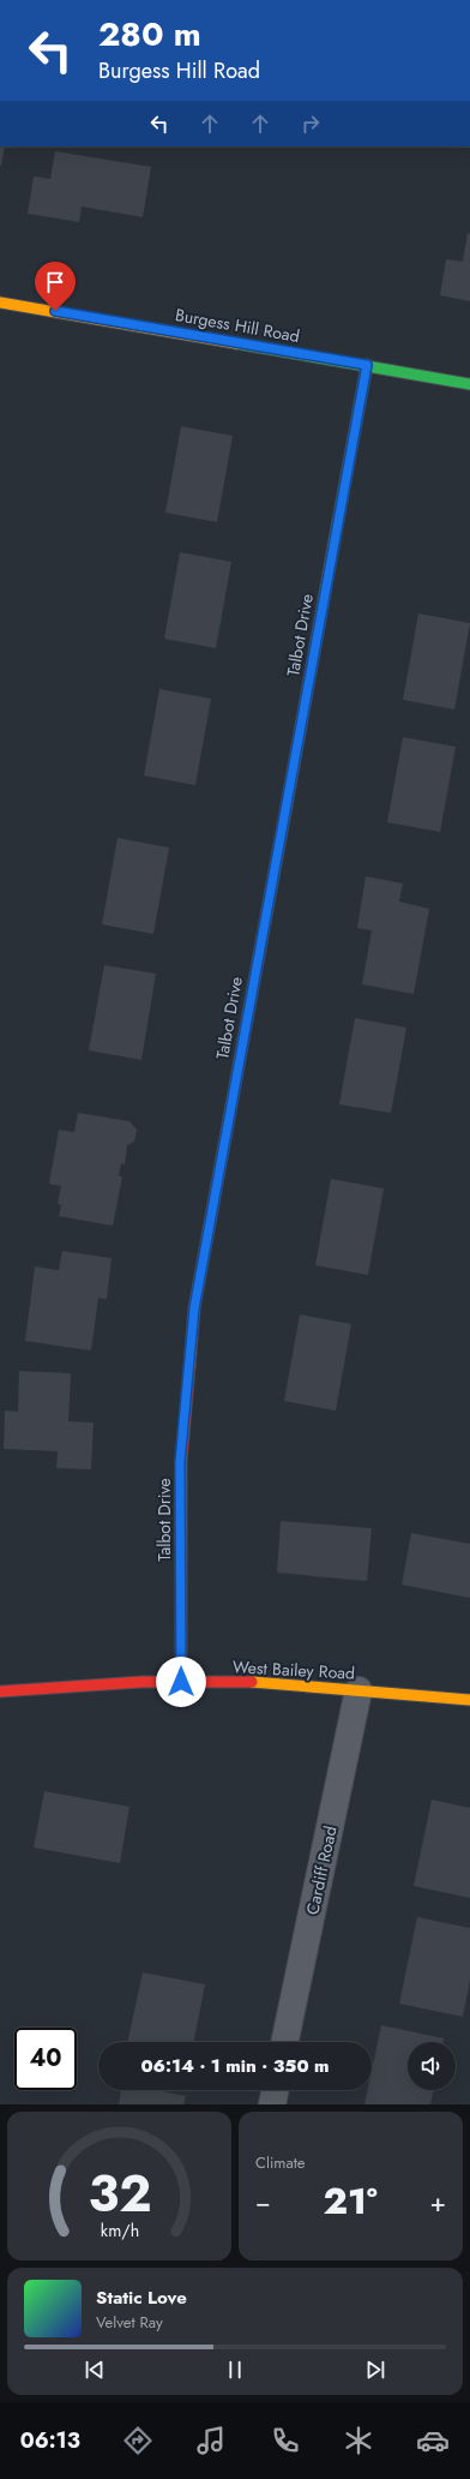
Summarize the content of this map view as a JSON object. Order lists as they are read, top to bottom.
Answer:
{
  "streets": {
    "street": [
      "Burgess Hill Road",
      "Talbot Drive",
      "West Bailey Road",
      "Cardiff Road"
    ]
  },
  "crossings": [
    ["Burgess Hill Road", "Talbot Drive"],
    ["Talbot Drive", "West Bailey Road"],
    ["West Bailey Road", "Cardiff Road"]
  ],
  "page": {
    "turn": ["280 m", "Burgess Hill Road"],
    "limit": "40",
    "trip": "06:14 · 1 min · 350 m",
    "tile": "Climate",
    "heat": ["−", "21°", "+"],
    "song": ["Static Love", "Velvet Ray"],
    "tabs": "06:13",
    "gauge": ["32", "km/h"]
  }
}
